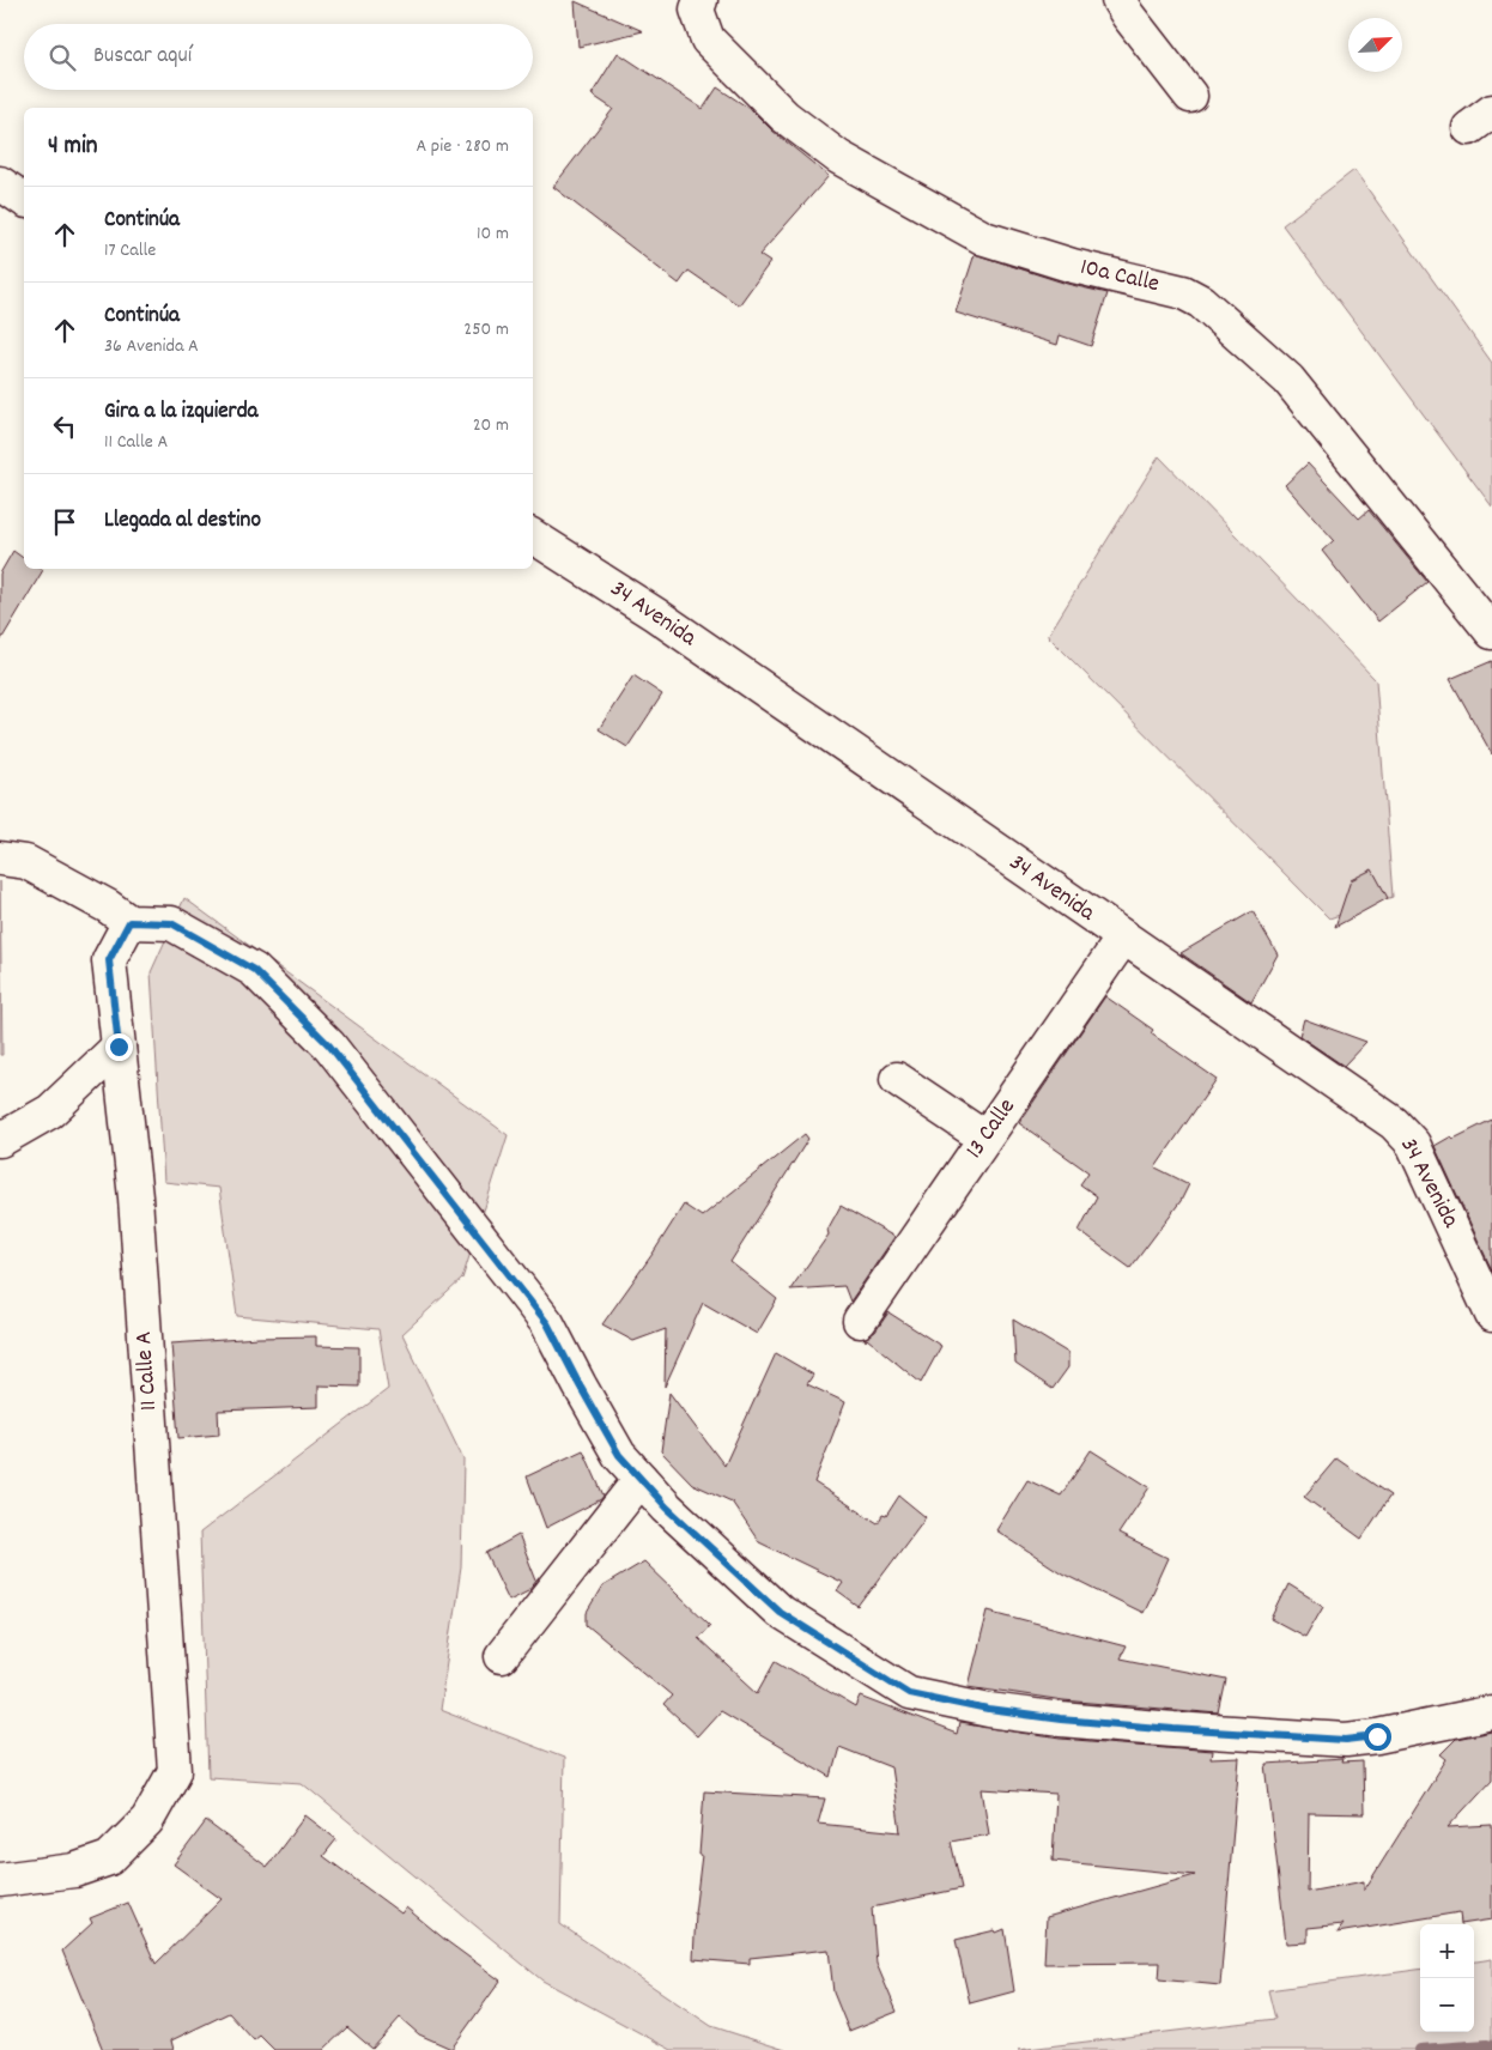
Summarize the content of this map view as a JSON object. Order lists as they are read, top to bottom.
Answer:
{
  "streets": {
    "street": [
      "10a Calle",
      "34 Avenida",
      "13 Calle",
      "11 Calle A"
    ]
  },
  "crossings": [
    ["34 Avenida", "13 Calle"]
  ],
  "north": "top right",
  "page": {
    "search": "Buscar aquí",
    "heading": ["4 min", "A pie · 280 m"],
    "list": [
      ["Continúa", "17 Calle", "10 m"],
      ["Continúa", "36 Avenida A", "250 m"],
      ["Gira a la izquierda", "11 Calle A", "20 m"],
      "Llegada al destino"
    ],
    "map_buttons": ["+", "−"]
  }
}
